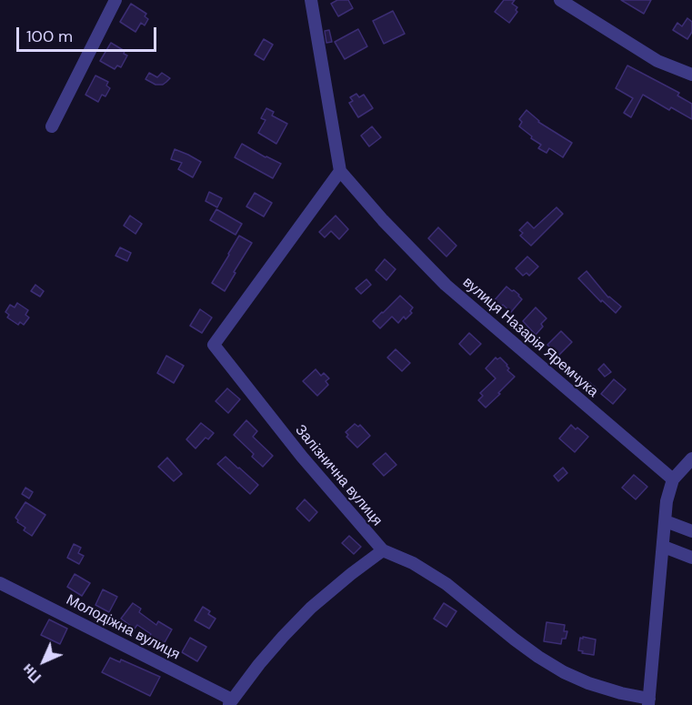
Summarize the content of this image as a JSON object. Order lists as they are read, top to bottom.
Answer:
{
  "streets": {
    "street": ["вулиця Назарія Яремчука", "Залізнична вулиця", "Молодіжна вулиця"]
  },
  "crossings": [
    ["вулиця Назарія Яремчука", "Залізнична вулиця"]
  ],
  "scale_bar": "100 m",
  "north": "bottom left"
}
